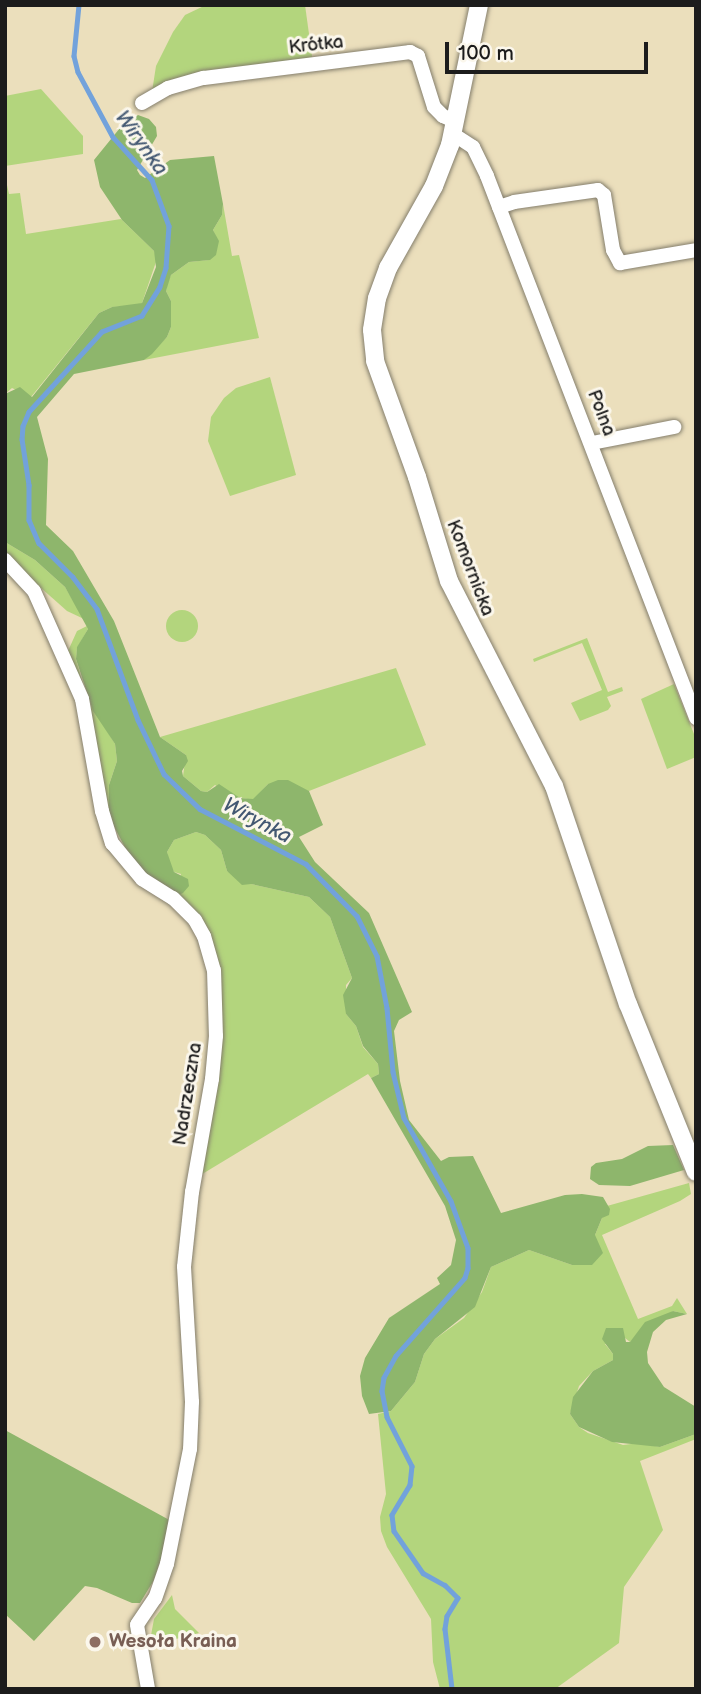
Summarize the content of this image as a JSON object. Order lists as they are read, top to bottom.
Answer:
{
  "streets": {
    "street": [
      "Krótka",
      "Polna",
      "Komornicka",
      "Nadrzeczna"
    ]
  },
  "crossings": [
    ["Krótka", "Polna"],
    ["Krótka", "Komornicka"],
    ["Polna", "Komornicka"]
  ],
  "water": ["Wirynka"],
  "places": ["Wesoła Kraina"],
  "scale_bar": "100 m"
}
